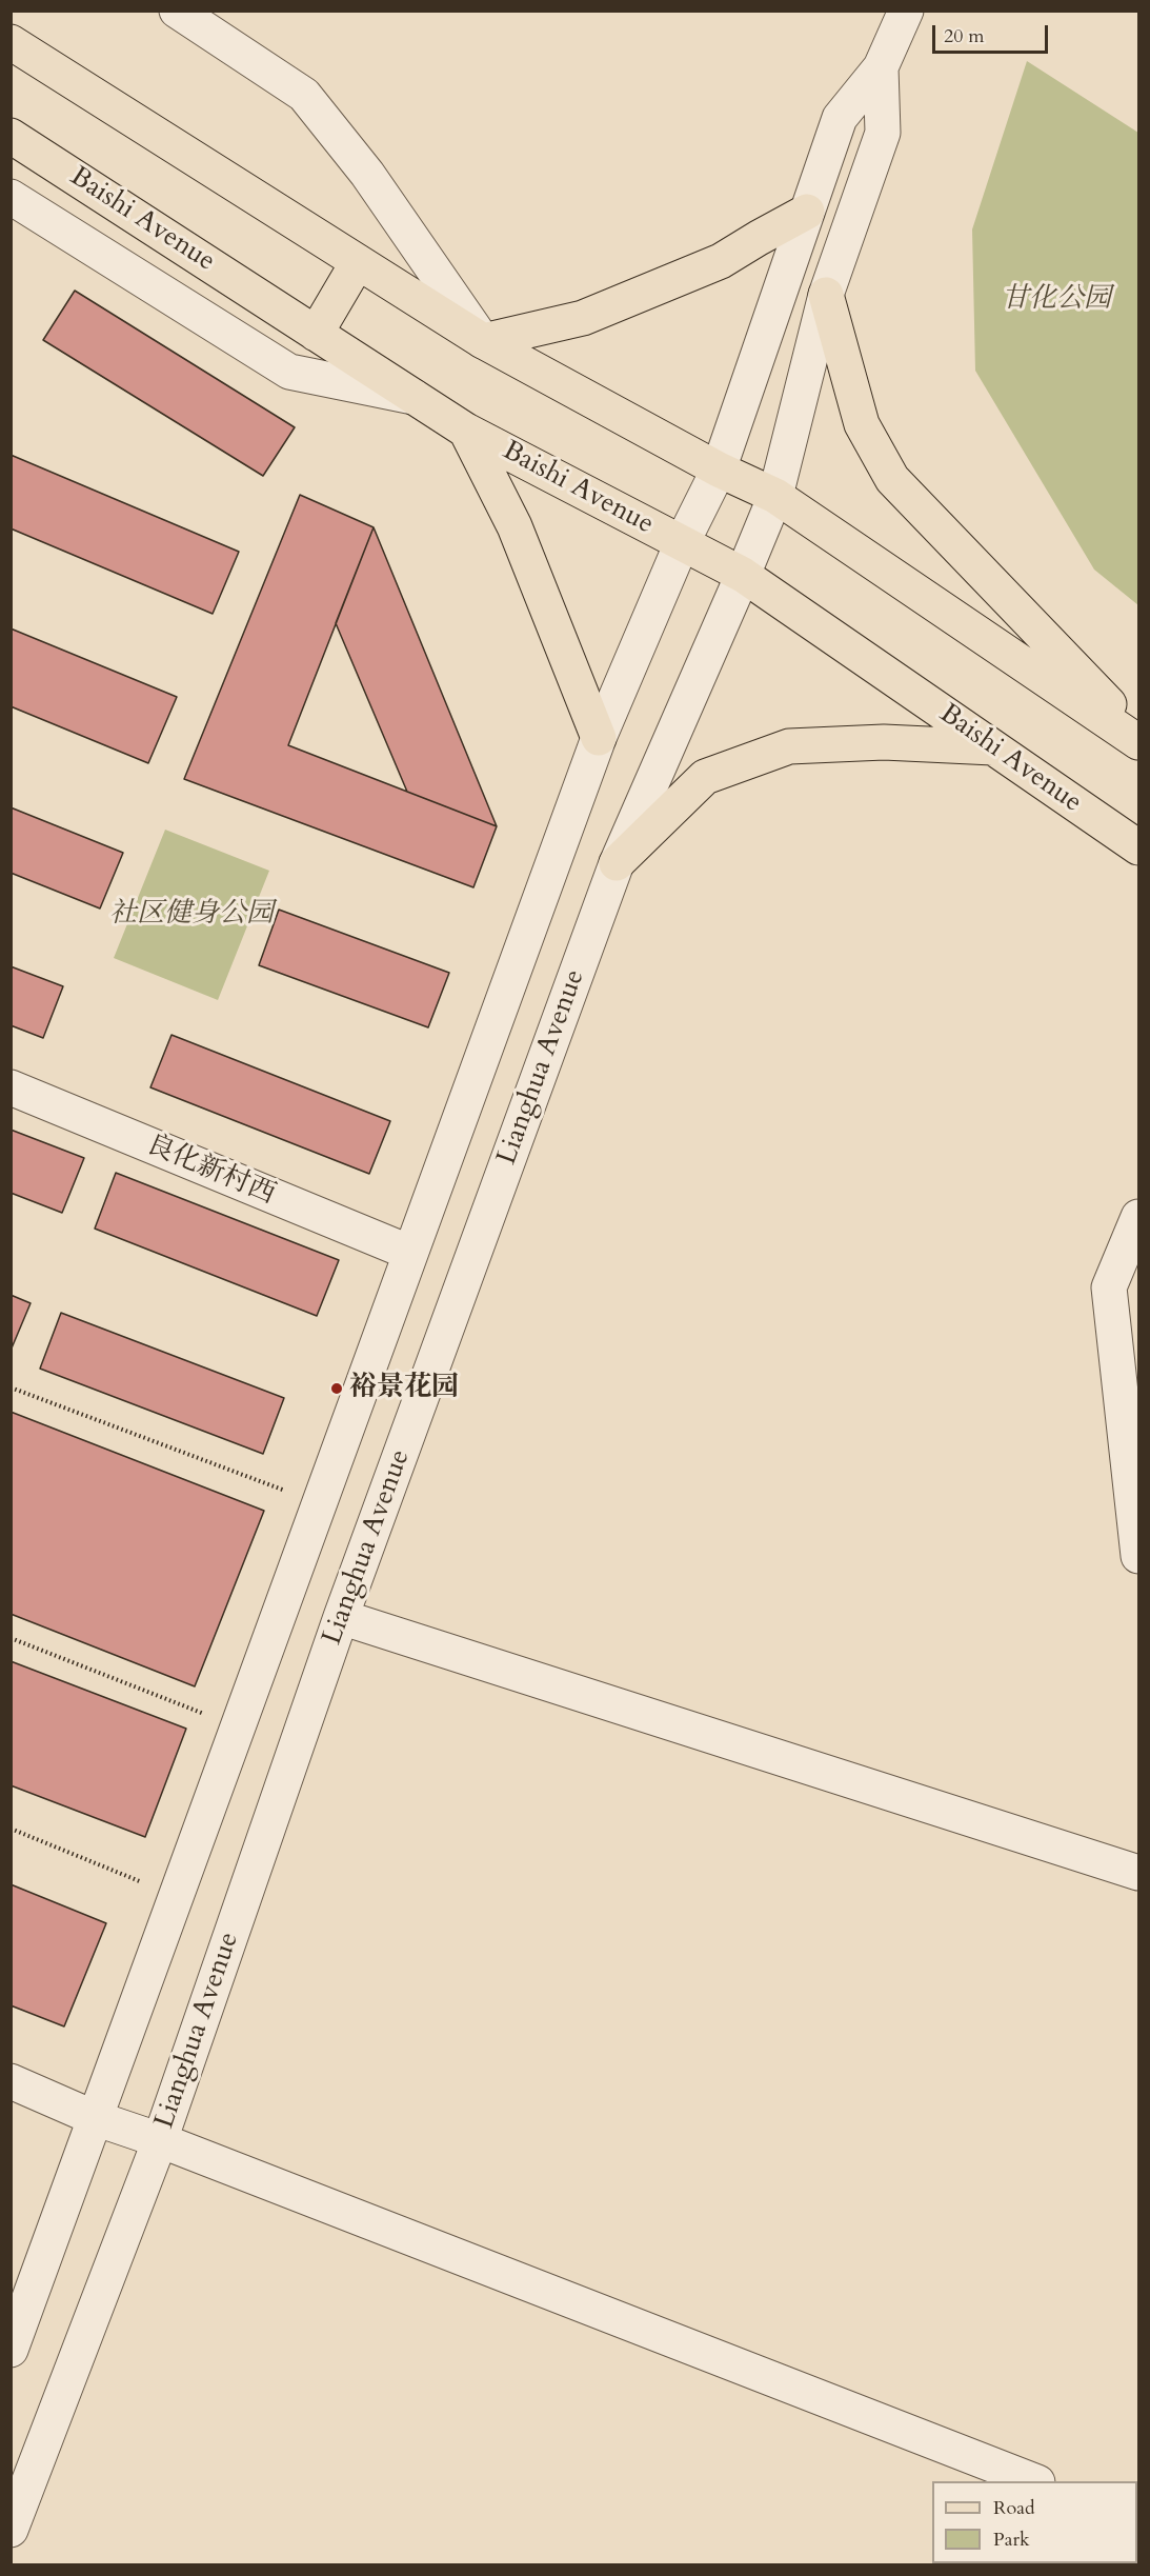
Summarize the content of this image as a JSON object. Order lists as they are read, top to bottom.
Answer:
{
  "streets": {
    "main road": ["Baishi Avenue"],
    "street": ["Lianghua Avenue", "良化新村西"]
  },
  "crossings": [
    ["Baishi Avenue", "Lianghua Avenue"]
  ],
  "parks": ["甘化公园", "社区健身公园"],
  "places": ["裕景花园"],
  "legend": ["Road", "Park"],
  "scale_bar": "20 m"
}
